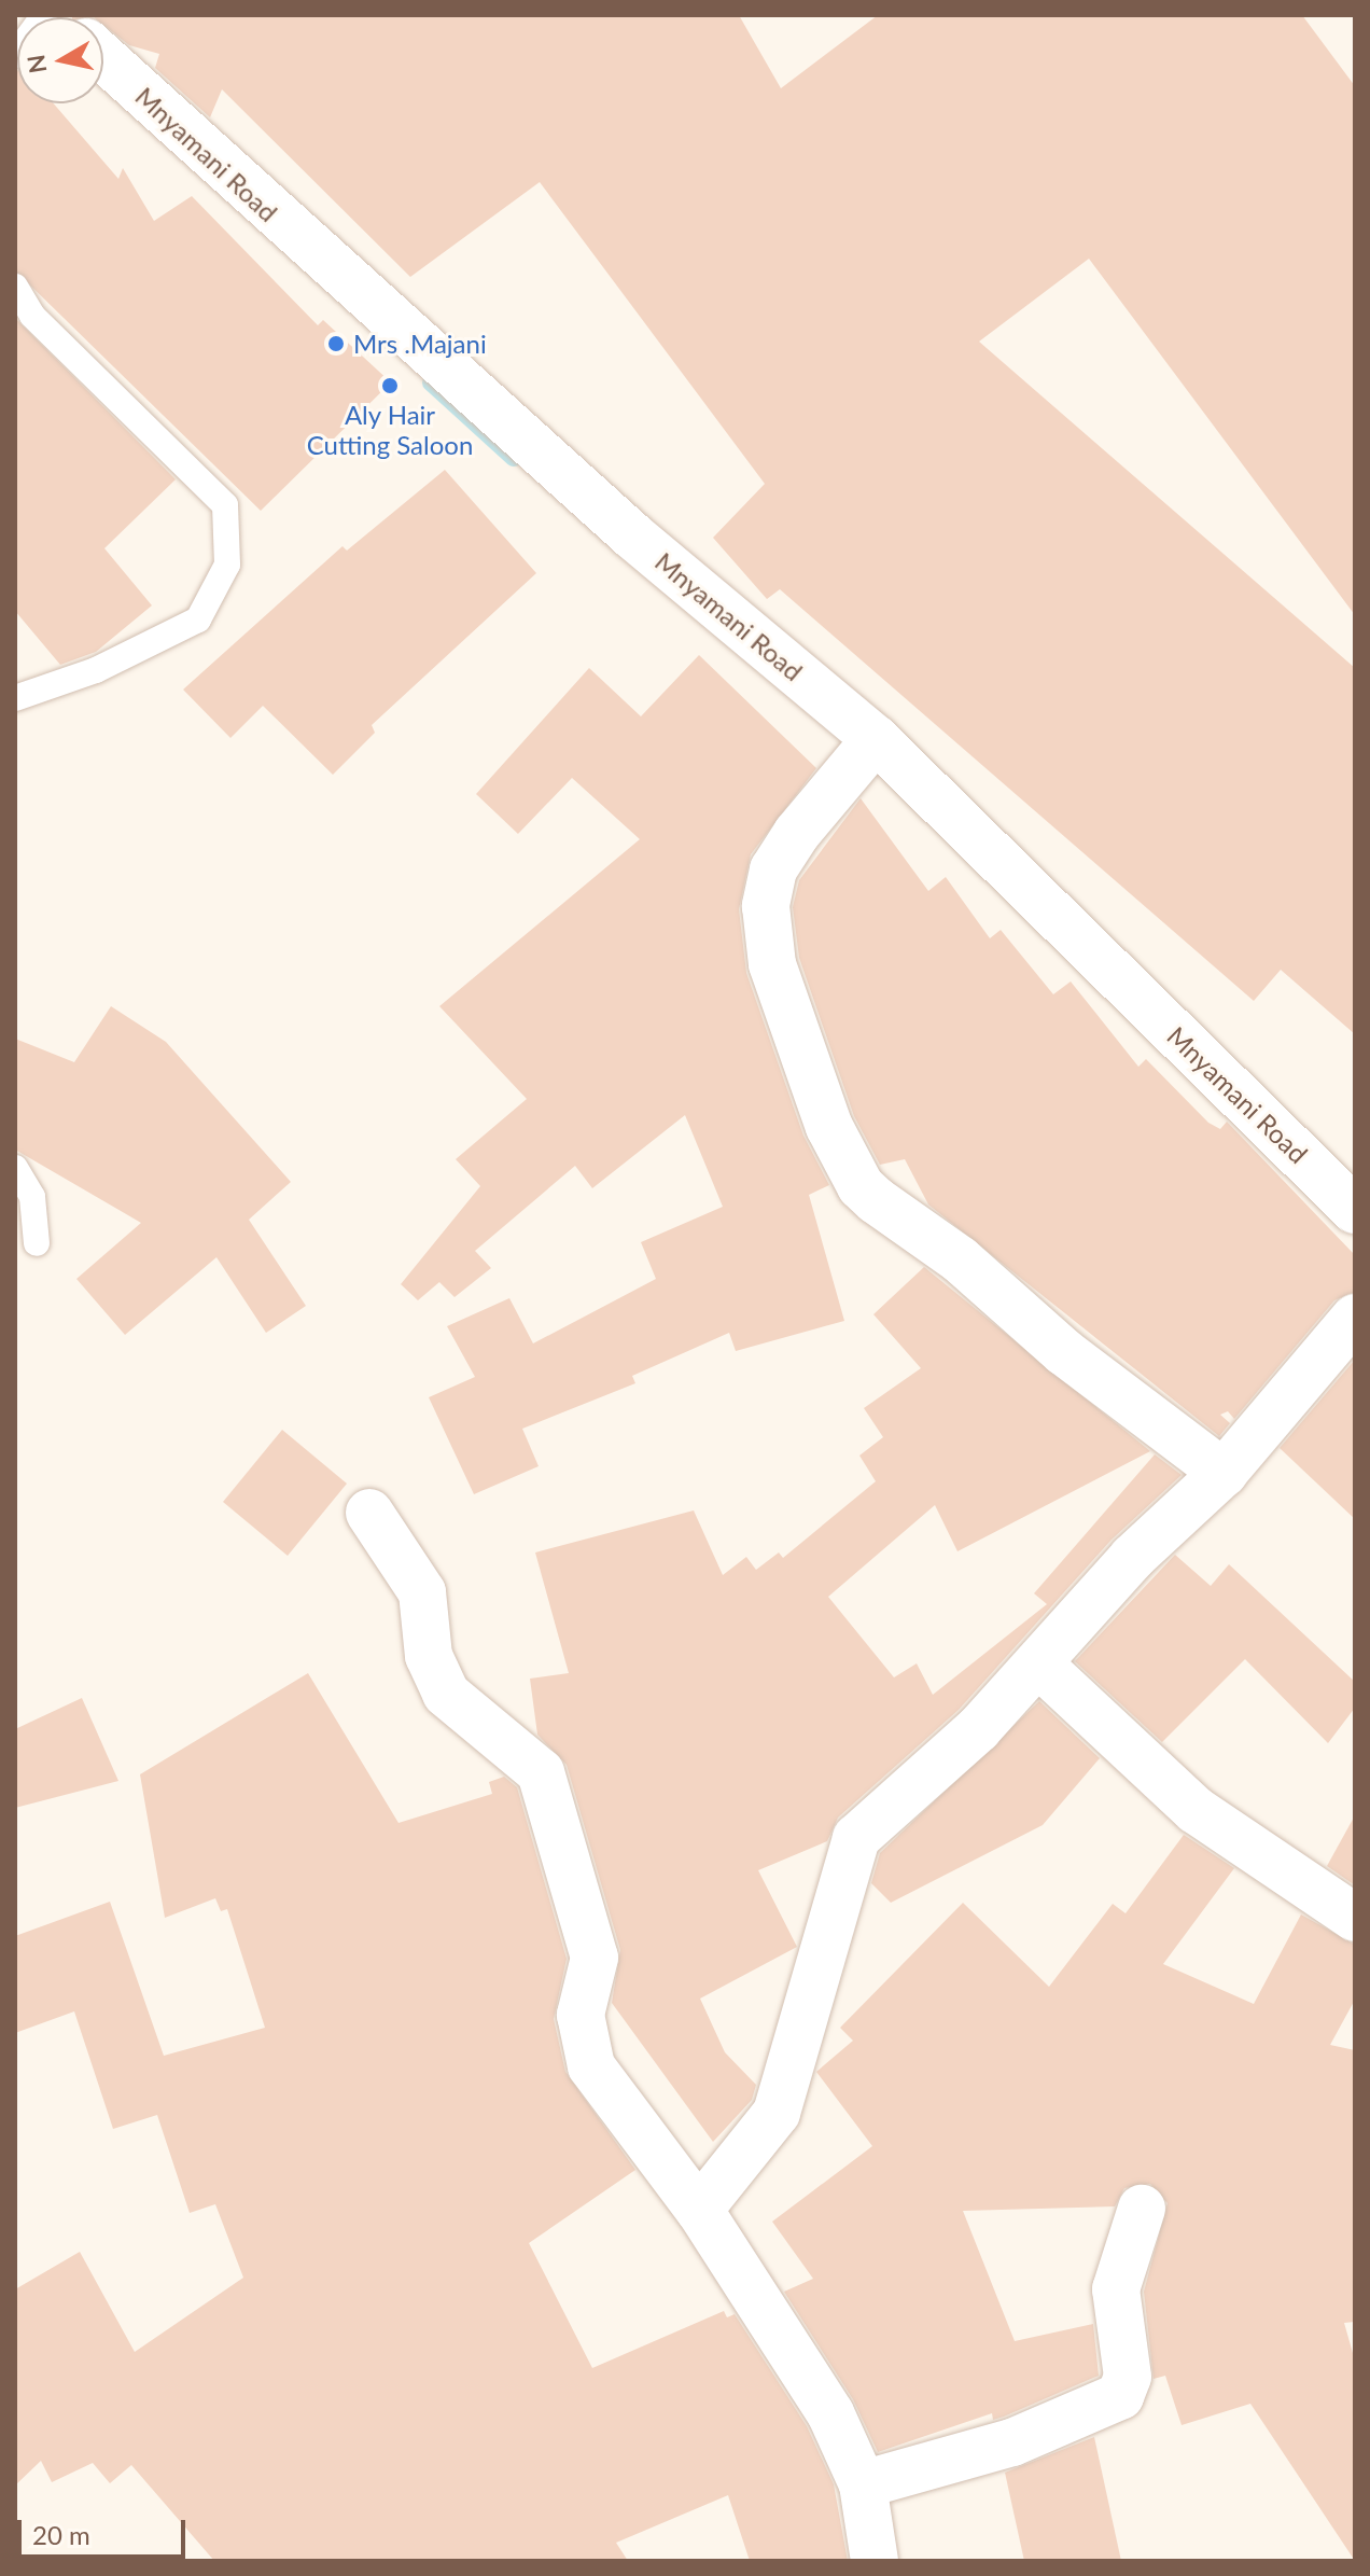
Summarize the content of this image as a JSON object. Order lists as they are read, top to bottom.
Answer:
{
  "streets": {
    "street": ["Mnyamani Road"]
  },
  "places": ["Mrs .Majani", "Aly Hair Cutting Saloon"],
  "scale_bar": "20 m",
  "north": "left"
}
